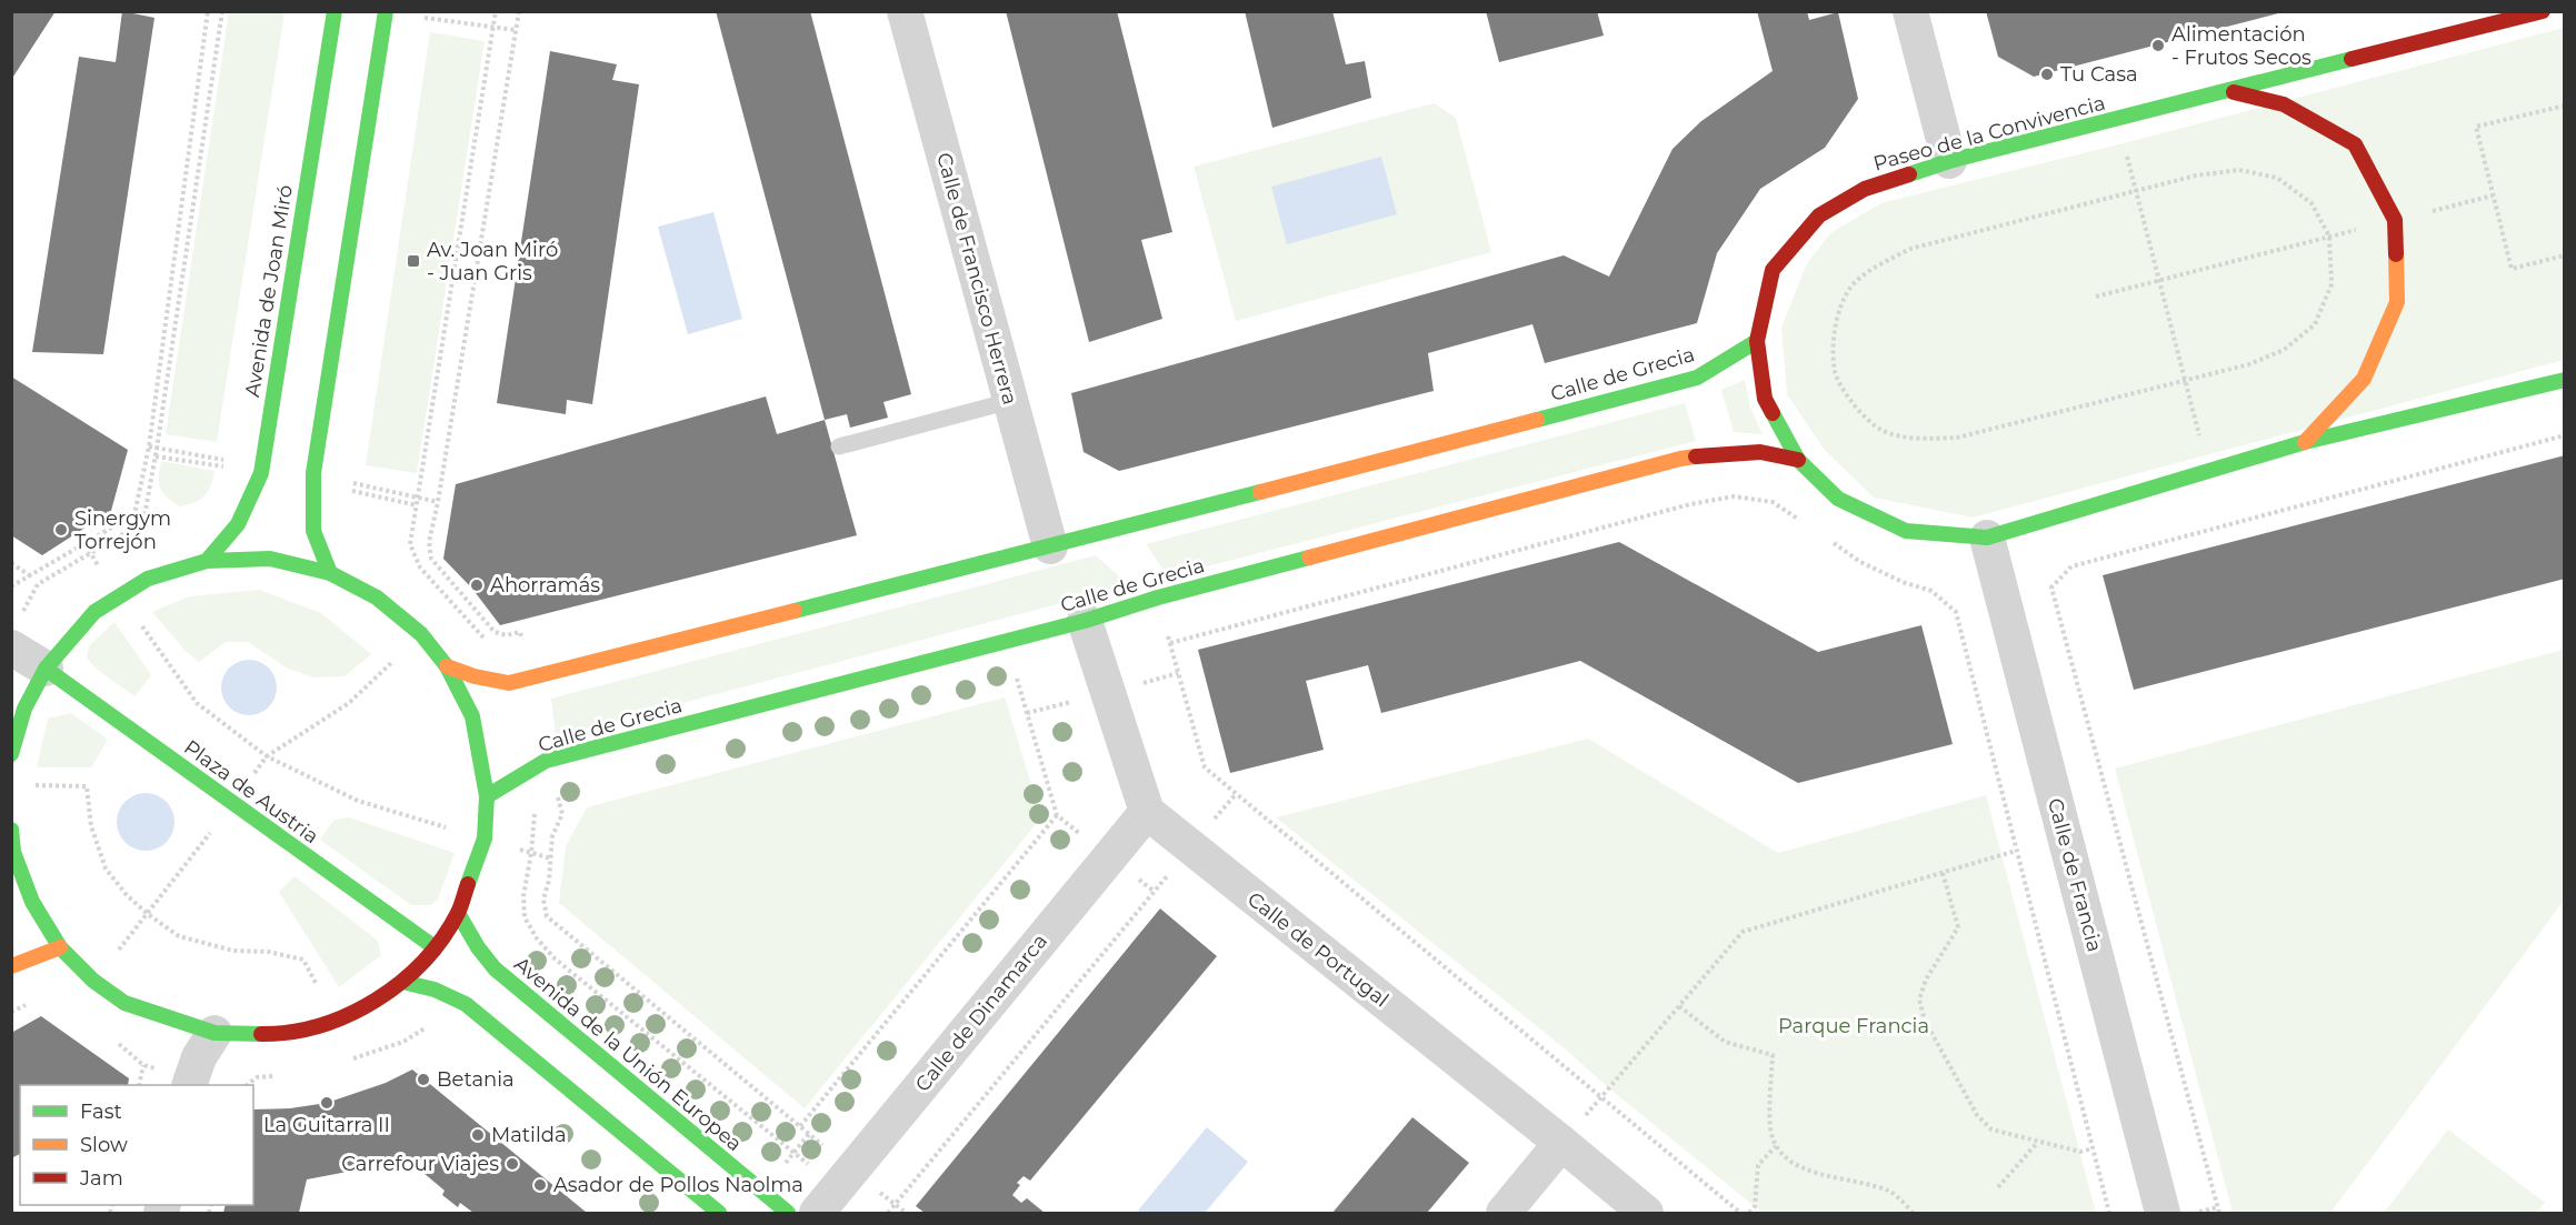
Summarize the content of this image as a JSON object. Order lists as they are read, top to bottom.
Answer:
{
  "streets": {
    "street": [
      "Paseo de la Convivencia",
      "Calle de Francisco Herrera",
      "Avenida de Joan Miró",
      "Calle de Grecia",
      "Plaza de Austria",
      "Calle de Francia",
      "Calle de Portugal",
      "Calle de Dinamarca",
      "Avenida de la Unión Europea"
    ]
  },
  "crossings": [
    ["Paseo de la Convivencia", "Calle de Grecia"],
    ["Paseo de la Convivencia", "Calle de Francia"],
    ["Calle de Francisco Herrera", "Calle de Grecia"],
    ["Calle de Portugal", "Calle de Dinamarca"]
  ],
  "parks": ["Parque Francia"],
  "places": {
    "other": [
      "Alimentación - Frutos Secos",
      "Tu Casa",
      "Sinergym Torrejón",
      "Ahorramás",
      "Betania",
      "La Guitarra II",
      "Matilda",
      "Carrefour Viajes",
      "Asador de Pollos Naolma"
    ],
    "transit": ["Av. Joan Miró - Juan Gris"]
  },
  "legend": ["Fast", "Slow", "Jam"]
}
